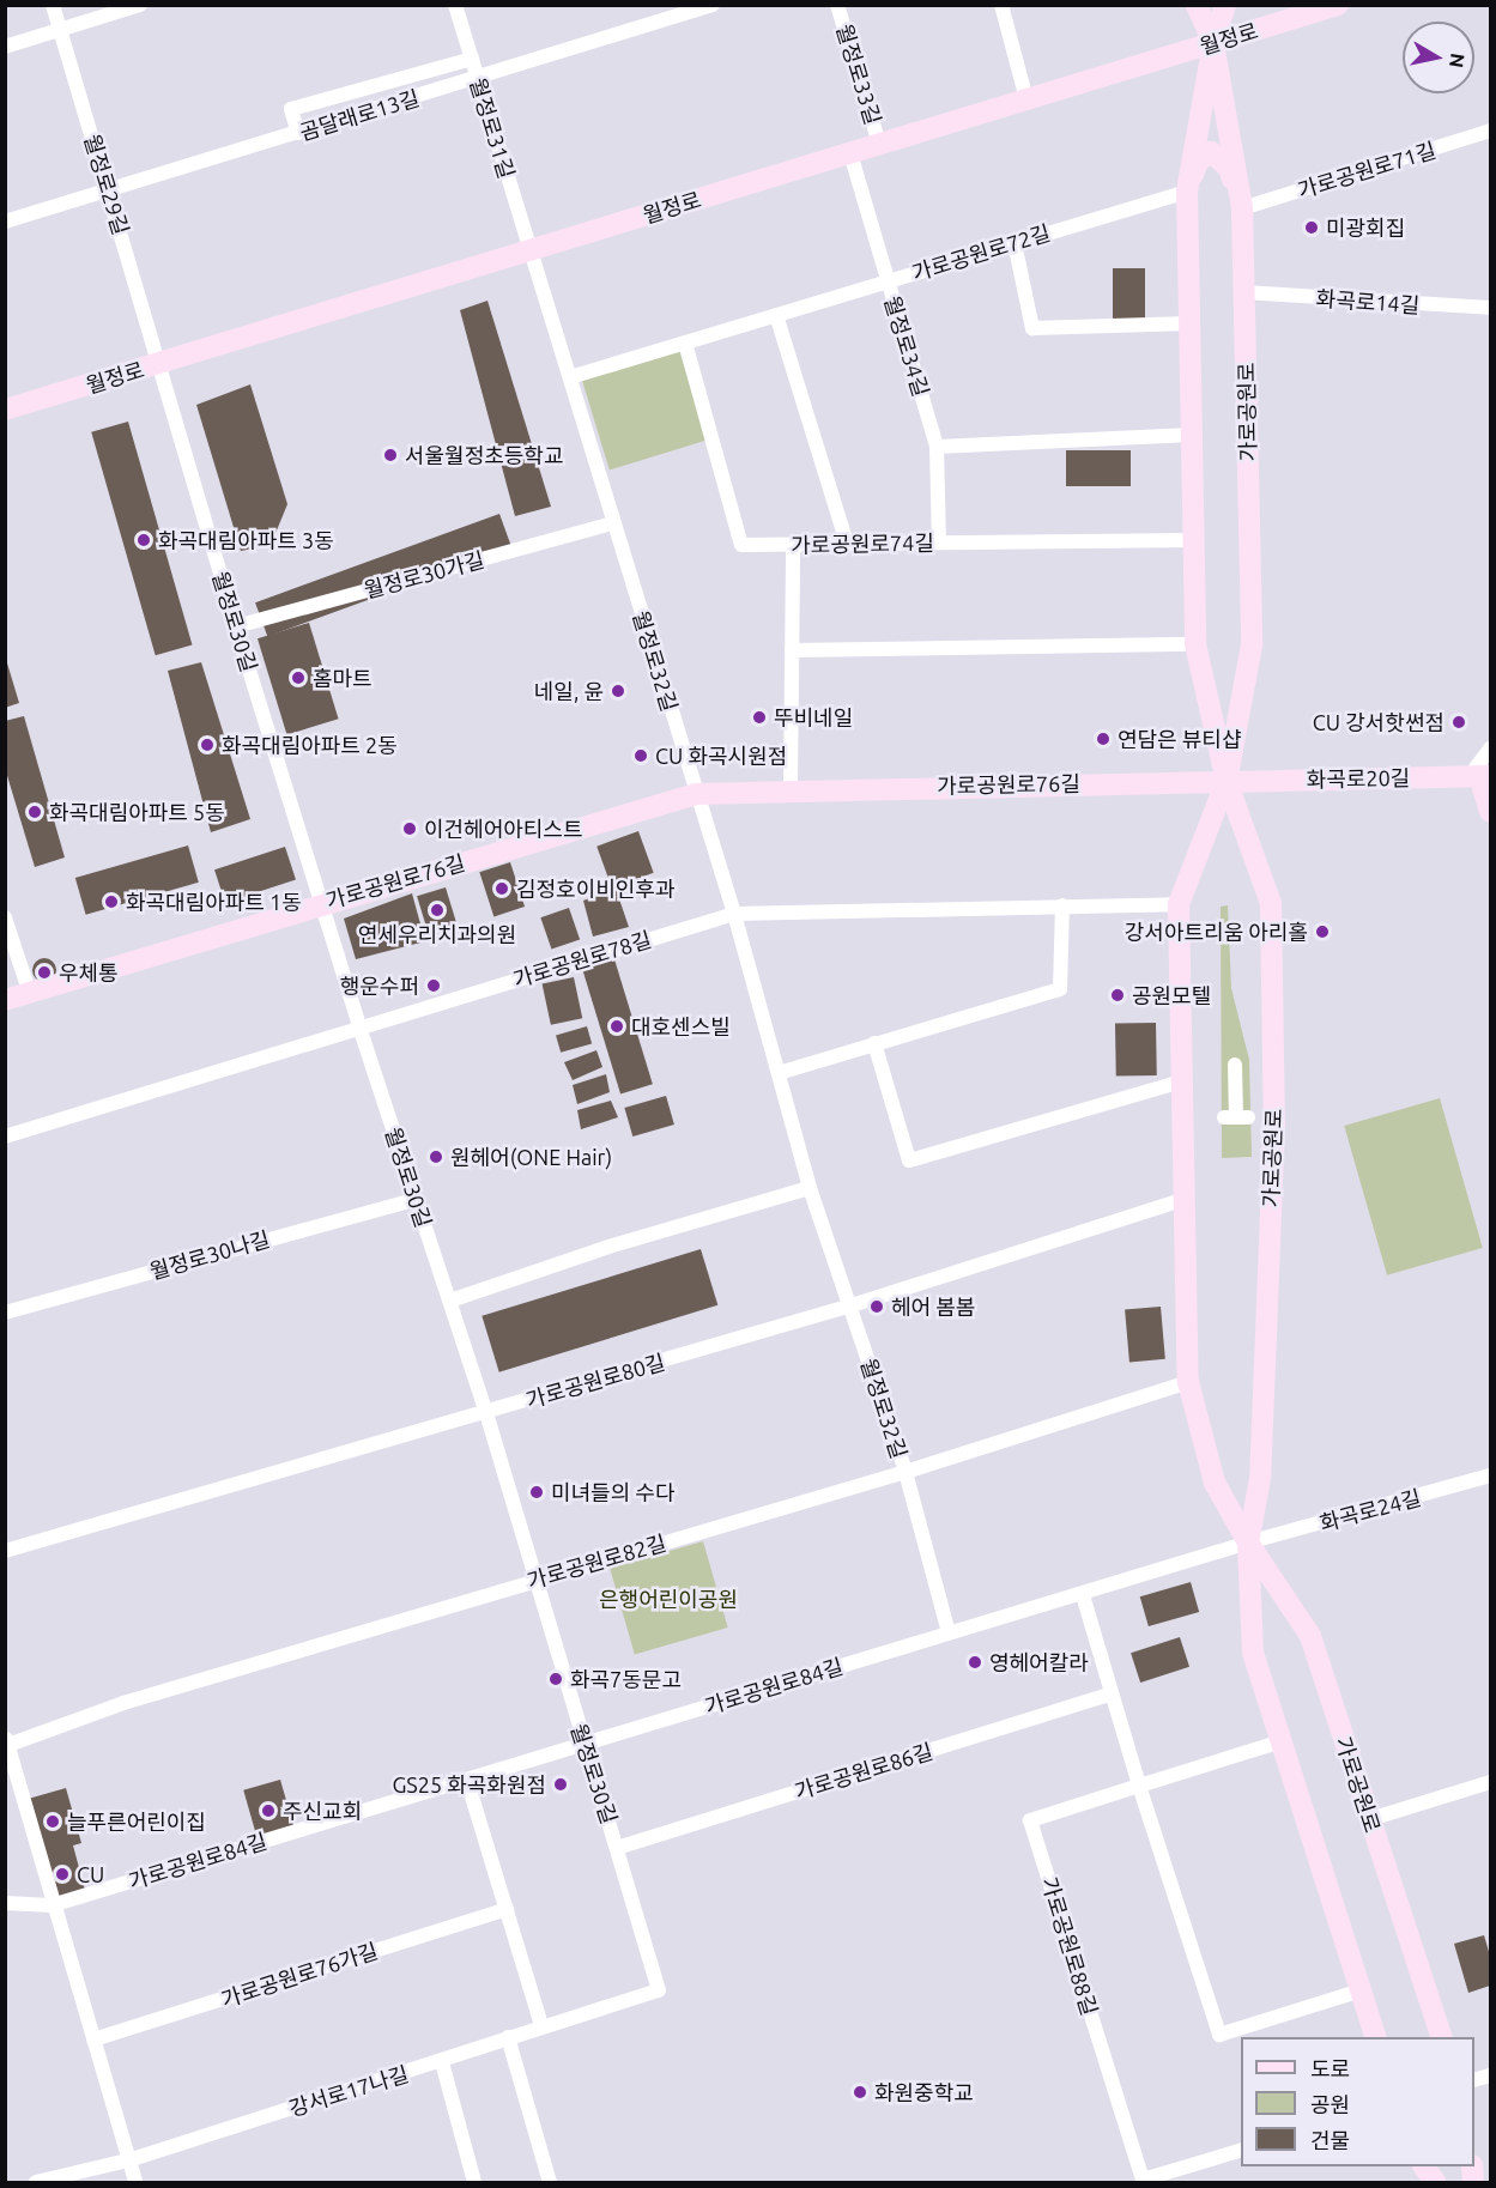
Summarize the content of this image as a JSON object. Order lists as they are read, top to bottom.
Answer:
{
  "streets": {
    "main road": [
      "월정로",
      "가로공원로",
      "화곡로20길",
      "가로공원로76길"
    ],
    "street": [
      "월정로33길",
      "곰달래로13길",
      "월정로31길",
      "가로공원로71길",
      "월정로29길",
      "가로공원로72길",
      "화곡로14길",
      "월정로34길",
      "가로공원로74길",
      "월정로30가길",
      "월정로30길",
      "월정로32길",
      "가로공원로78길",
      "월정로30나길",
      "가로공원로80길",
      "화곡로24길",
      "가로공원로82길",
      "가로공원로84길",
      "가로공원로86길",
      "가로공원로88길",
      "가로공원로76가길",
      "강서로17나길"
    ]
  },
  "crossings": [
    ["월정로", "월정로33길"],
    ["월정로", "월정로31길"],
    ["월정로", "월정로29길"],
    ["월정로", "월정로34길"],
    ["월정로", "가로공원로"],
    ["월정로", "월정로30길"],
    ["월정로", "월정로32길"],
    ["곰달래로13길", "월정로31길"],
    ["곰달래로13길", "월정로29길"],
    ["월정로31길", "월정로32길"],
    ["가로공원로71길", "가로공원로"],
    ["월정로29길", "월정로30길"],
    ["가로공원로72길", "월정로34길"],
    ["가로공원로72길", "가로공원로"],
    ["가로공원로72길", "가로공원로74길"],
    ["가로공원로72길", "월정로32길"],
    ["화곡로14길", "가로공원로"],
    ["월정로34길", "가로공원로74길"],
    ["가로공원로", "가로공원로74길"],
    ["가로공원로", "화곡로20길"],
    ["가로공원로", "가로공원로76길"],
    ["가로공원로", "가로공원로78길"],
    ["가로공원로", "가로공원로80길"],
    ["가로공원로", "화곡로24길"],
    ["가로공원로", "가로공원로82길"],
    ["가로공원로", "가로공원로84길"],
    ["가로공원로", "가로공원로88길"],
    ["월정로30가길", "월정로30길"],
    ["월정로30가길", "월정로32길"],
    ["월정로30길", "가로공원로76길"],
    ["월정로30길", "가로공원로78길"],
    ["월정로30길", "월정로30나길"],
    ["월정로30길", "가로공원로80길"],
    ["월정로30길", "가로공원로82길"],
    ["월정로30길", "가로공원로84길"],
    ["월정로30길", "가로공원로86길"],
    ["월정로30길", "강서로17나길"],
    ["월정로32길", "가로공원로76길"],
    ["월정로32길", "가로공원로78길"],
    ["월정로32길", "가로공원로80길"],
    ["월정로32길", "가로공원로82길"],
    ["월정로32길", "가로공원로84길"],
    ["화곡로20길", "가로공원로76길"],
    ["화곡로24길", "가로공원로84길"]
  ],
  "parks": ["은행어린이공원"],
  "places": [
    "미광회집",
    "서울월정초등학교",
    "화곡대림아파트 3동",
    "홈마트",
    "네일, 윤",
    "뚜비네일",
    "CU 강서핫썬점",
    "연담은 뷰티샵",
    "화곡대림아파트 2동",
    "CU 화곡시원점",
    "화곡대림아파트 5동",
    "이건헤어아티스트",
    "김정호이비인후과",
    "화곡대림아파트 1동",
    "연세우리치과의원",
    "강서아트리움 아리홀",
    "우체통",
    "행운수퍼",
    "공원모텔",
    "대호센스빌",
    "원헤어(ONE Hair)",
    "헤어 봄봄",
    "미녀들의 수다",
    "영헤어칼라",
    "화곡7동문고",
    "GS25 화곡화원점",
    "주신교회",
    "늘푸른어린이집",
    "CU",
    "화원중학교"
  ],
  "legend": ["도로", "공원", "건물"],
  "north": "right"
}
